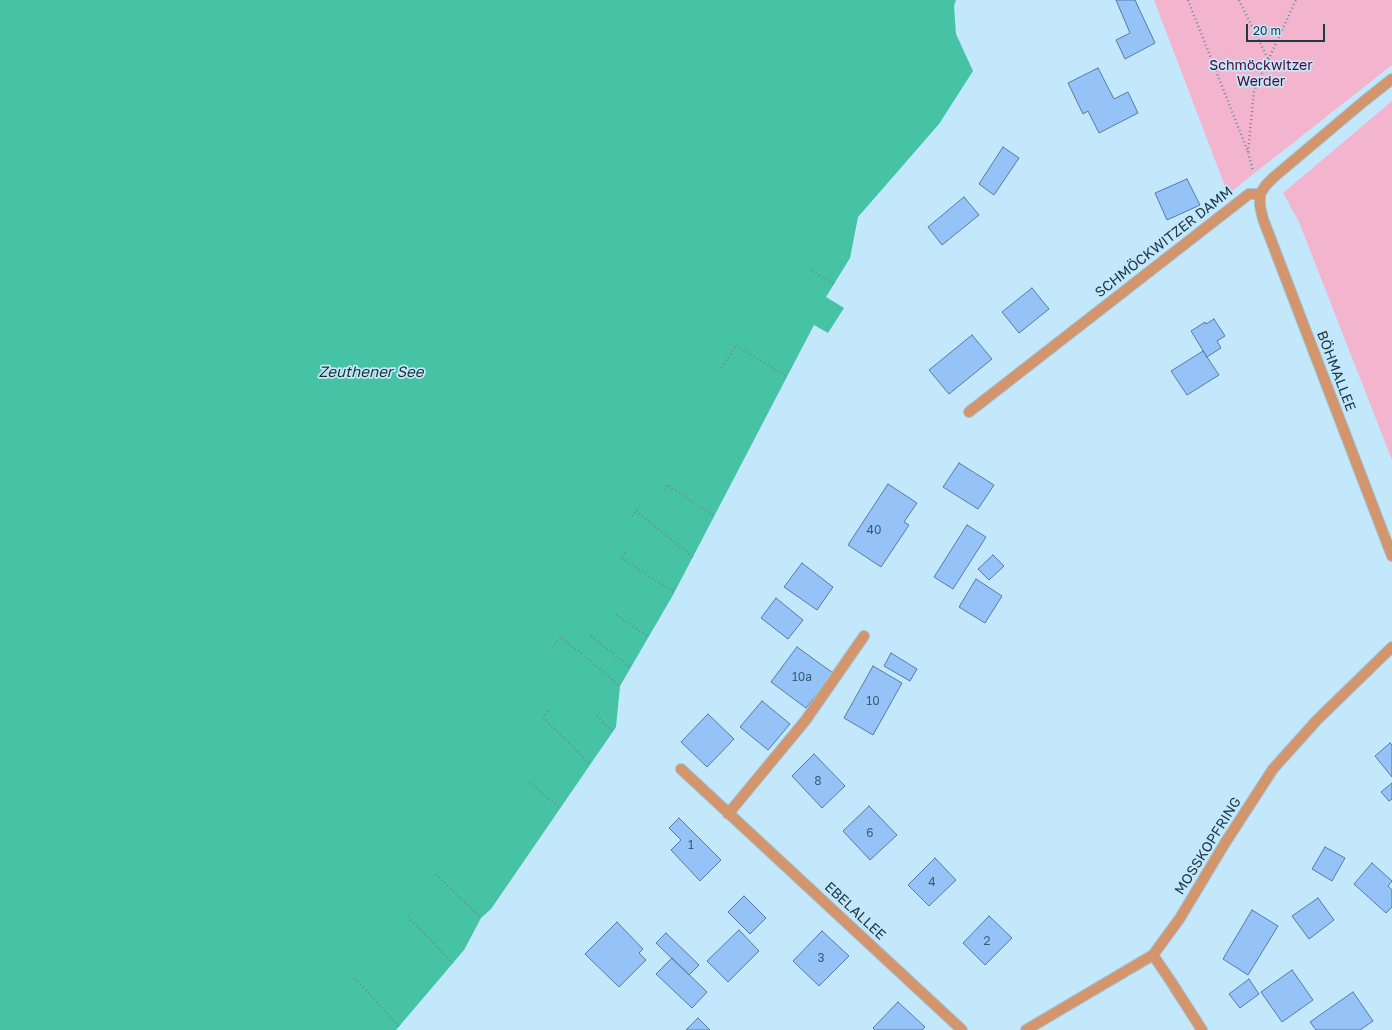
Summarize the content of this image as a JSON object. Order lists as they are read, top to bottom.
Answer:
{
  "streets": {
    "street": [
      "SCHMÖCKWITZER DAMM",
      "BÖHMALLEE",
      "MOSSKOPFRING",
      "EBELALLEE"
    ]
  },
  "crossings": [
    ["SCHMÖCKWITZER DAMM", "BÖHMALLEE"]
  ],
  "water": ["Zeuthener See"],
  "parks": ["Schmöckwitzer Werder"],
  "house_numbers": [
    "40",
    "10a",
    "10",
    "8",
    "6",
    "1",
    "4",
    "2",
    "3"
  ],
  "scale_bar": "20 m"
}
